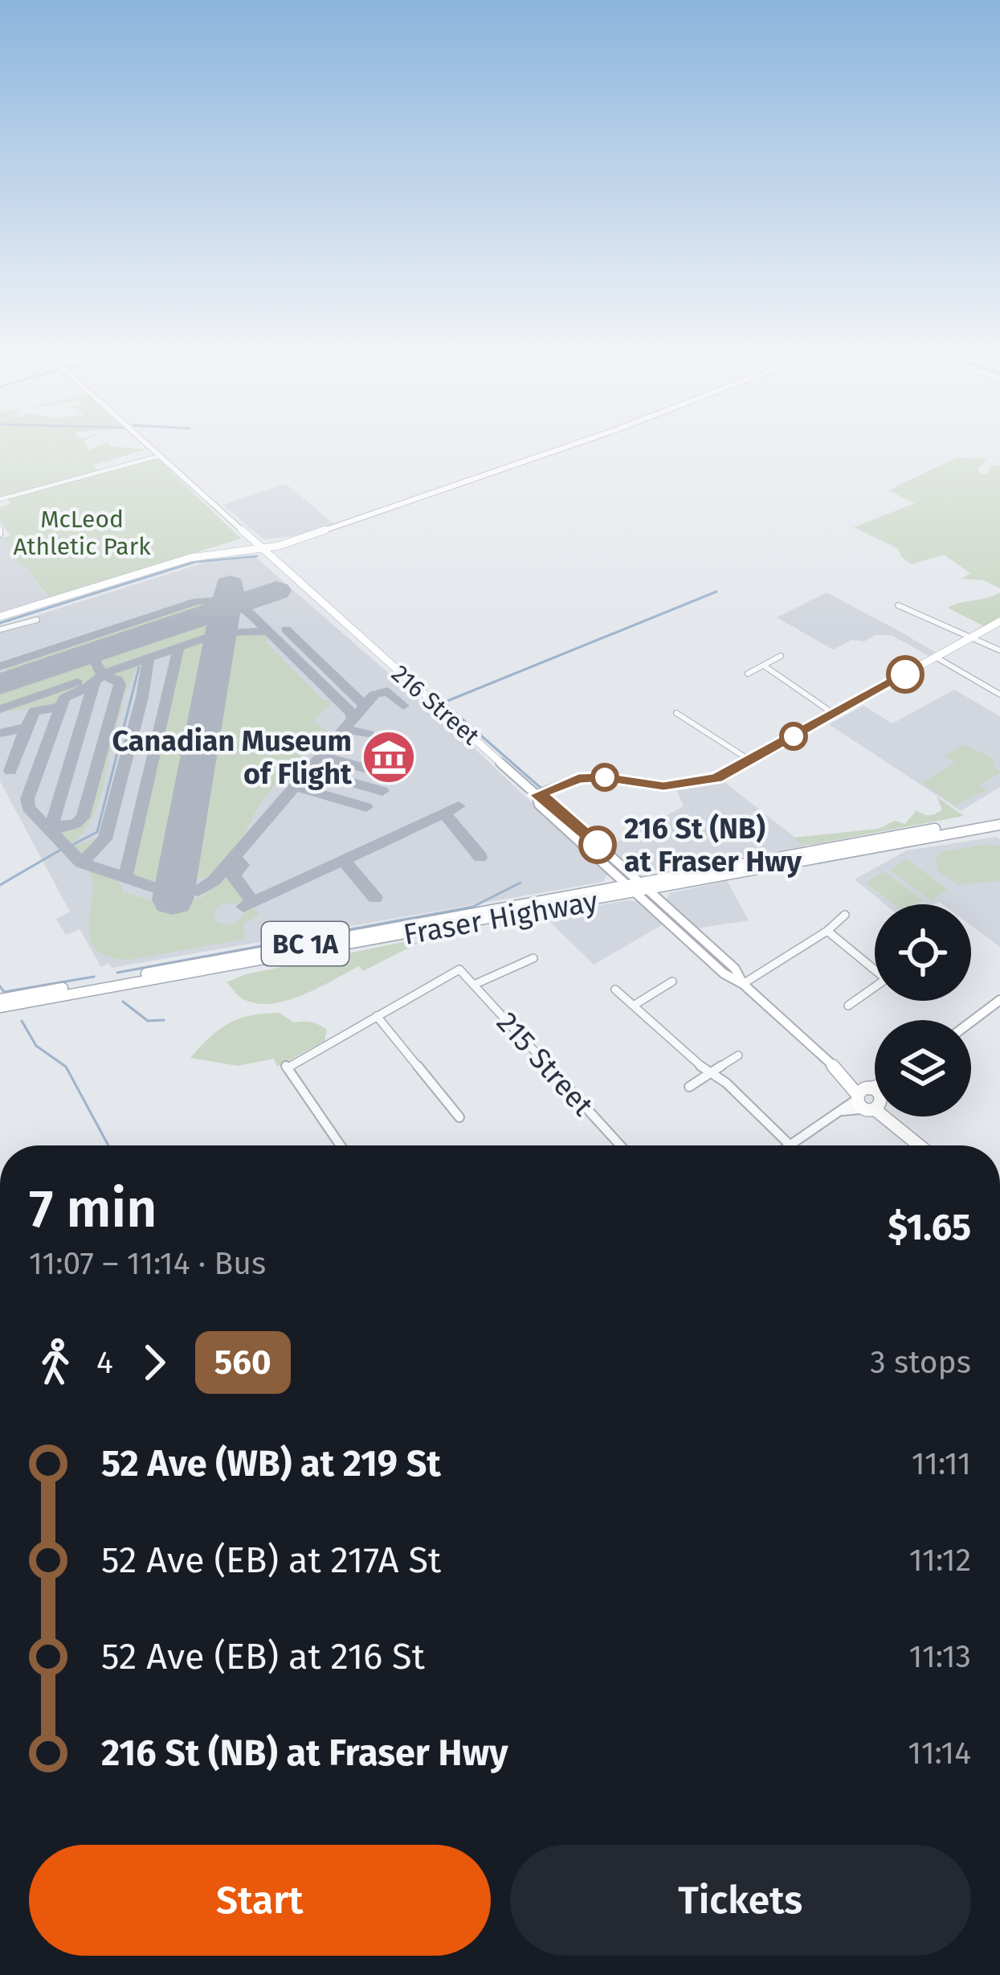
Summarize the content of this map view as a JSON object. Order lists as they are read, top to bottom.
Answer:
{
  "streets": {
    "main road": ["216 Street", "Fraser Highway", "BC 1A"],
    "street": ["215 Street"]
  },
  "crossings": [
    ["216 Street", "Fraser Highway"]
  ],
  "parks": ["McLeod Athletic Park"],
  "places": {
    "museum": ["Canadian Museum of Flight"],
    "other": ["216 St (NB) at Fraser Hwy"]
  },
  "lines": ["bus line 560"],
  "page": {
    "heading": ["7 min", "11:07 – 11:14 · Bus", "$1.65"],
    "legs": ["4", "560", "3 stops"],
    "list": [
      {
        "name": "52 Ave (WB) at 219 St",
        "value": "11:11"
      },
      {
        "name": "52 Ave (EB) at 217A St",
        "value": "11:12"
      },
      {
        "name": "52 Ave (EB) at 216 St",
        "value": "11:13"
      },
      {
        "name": "216 St (NB) at Fraser Hwy",
        "value": "11:14"
      }
    ],
    "buttons": ["Start", "Tickets"]
  }
}
